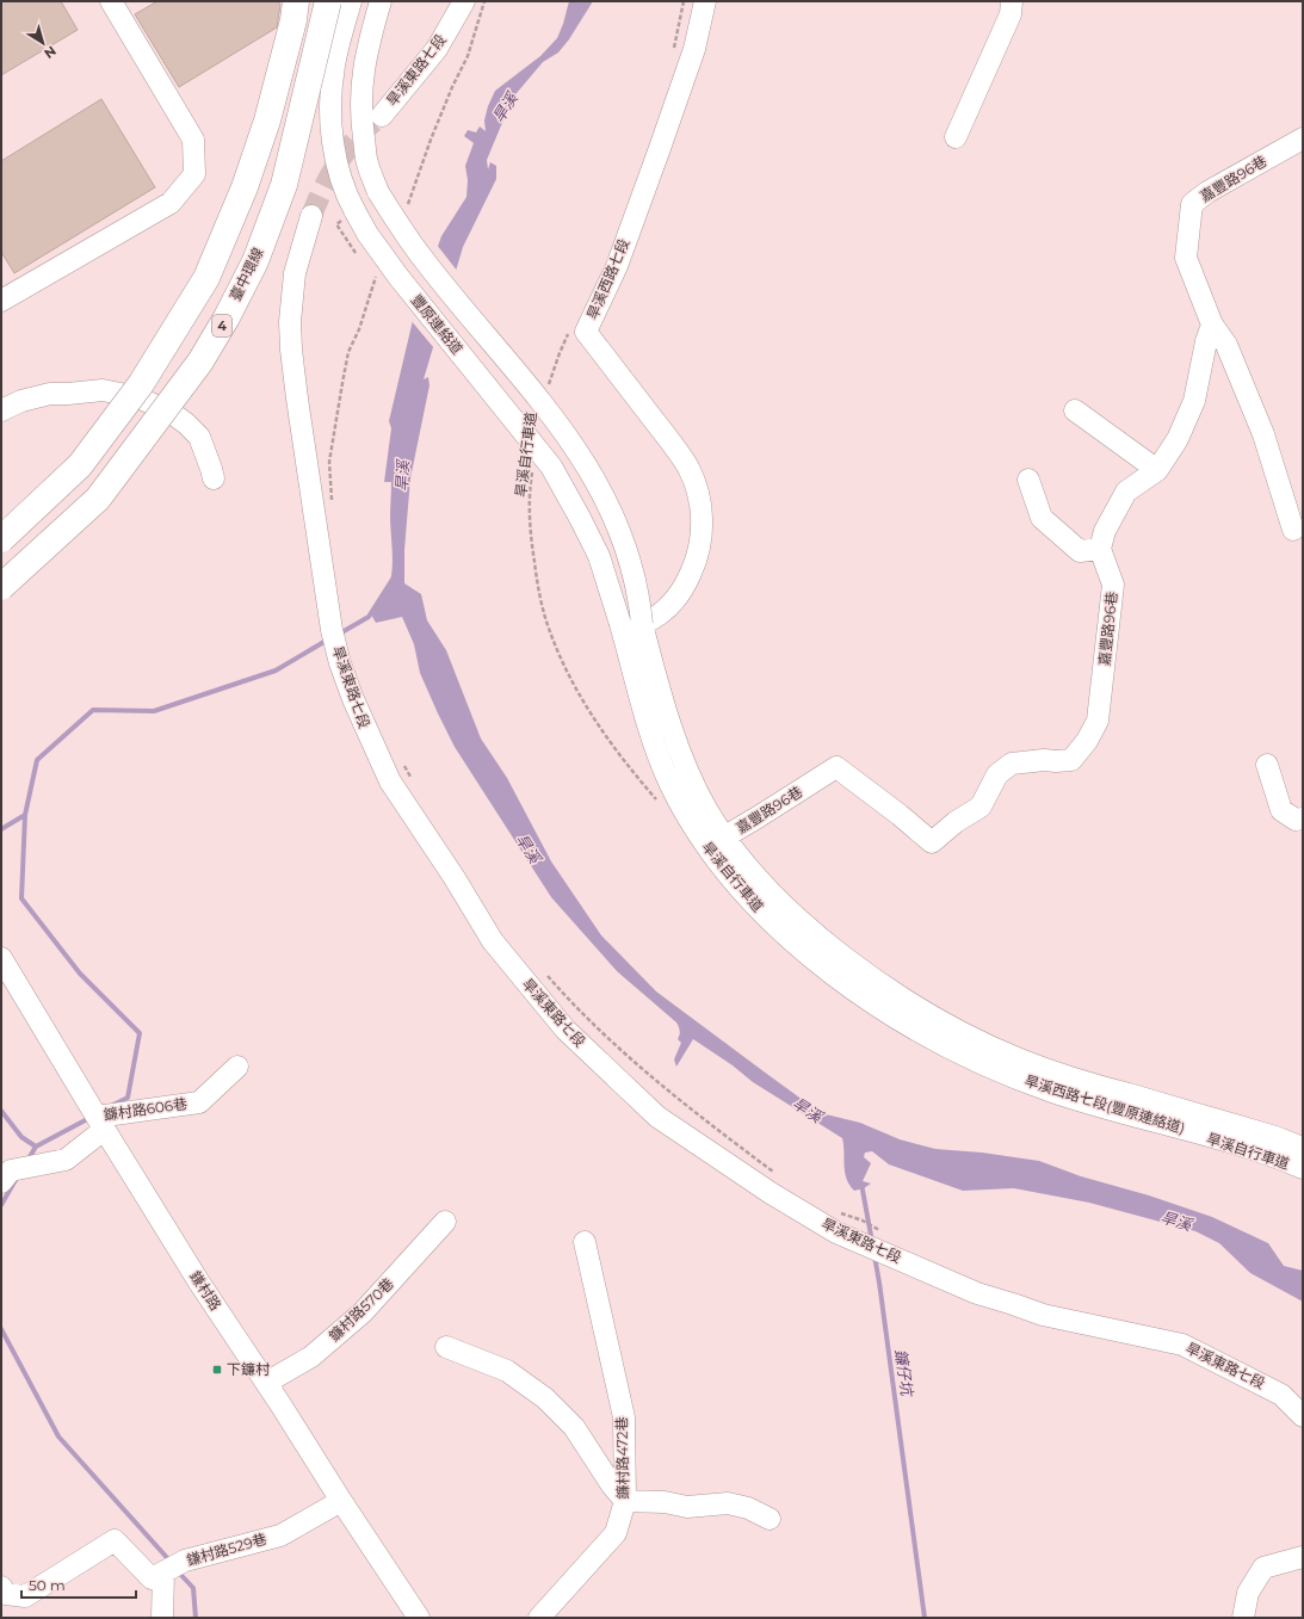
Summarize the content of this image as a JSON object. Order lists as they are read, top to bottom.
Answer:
{
  "streets": {
    "highway": ["臺中環線", "4"],
    "street": [
      "旱溪東路七段",
      "嘉豐路96巷",
      "旱溪西路七段",
      "豐原連絡道",
      "旱溪西路七段(豐原連絡道)",
      "鐮村路606巷",
      "鎌村路",
      "鐮村路570巷",
      "鐮村路472巷",
      "鎌村路529巷"
    ],
    "path": ["旱溪自行車道"]
  },
  "crossings": [
    ["嘉豐路96巷", "旱溪西路七段(豐原連絡道)"],
    ["旱溪西路七段", "旱溪西路七段(豐原連絡道)"],
    ["豐原連絡道", "旱溪西路七段(豐原連絡道)"],
    ["鐮村路606巷", "鎌村路"],
    ["鎌村路", "鐮村路570巷"],
    ["鎌村路", "鎌村路529巷"]
  ],
  "water": ["旱溪", "鐮仔坑"],
  "places": {
    "transit": ["下鐮村"]
  },
  "scale_bar": "50 m",
  "north": "bottom right"
}
